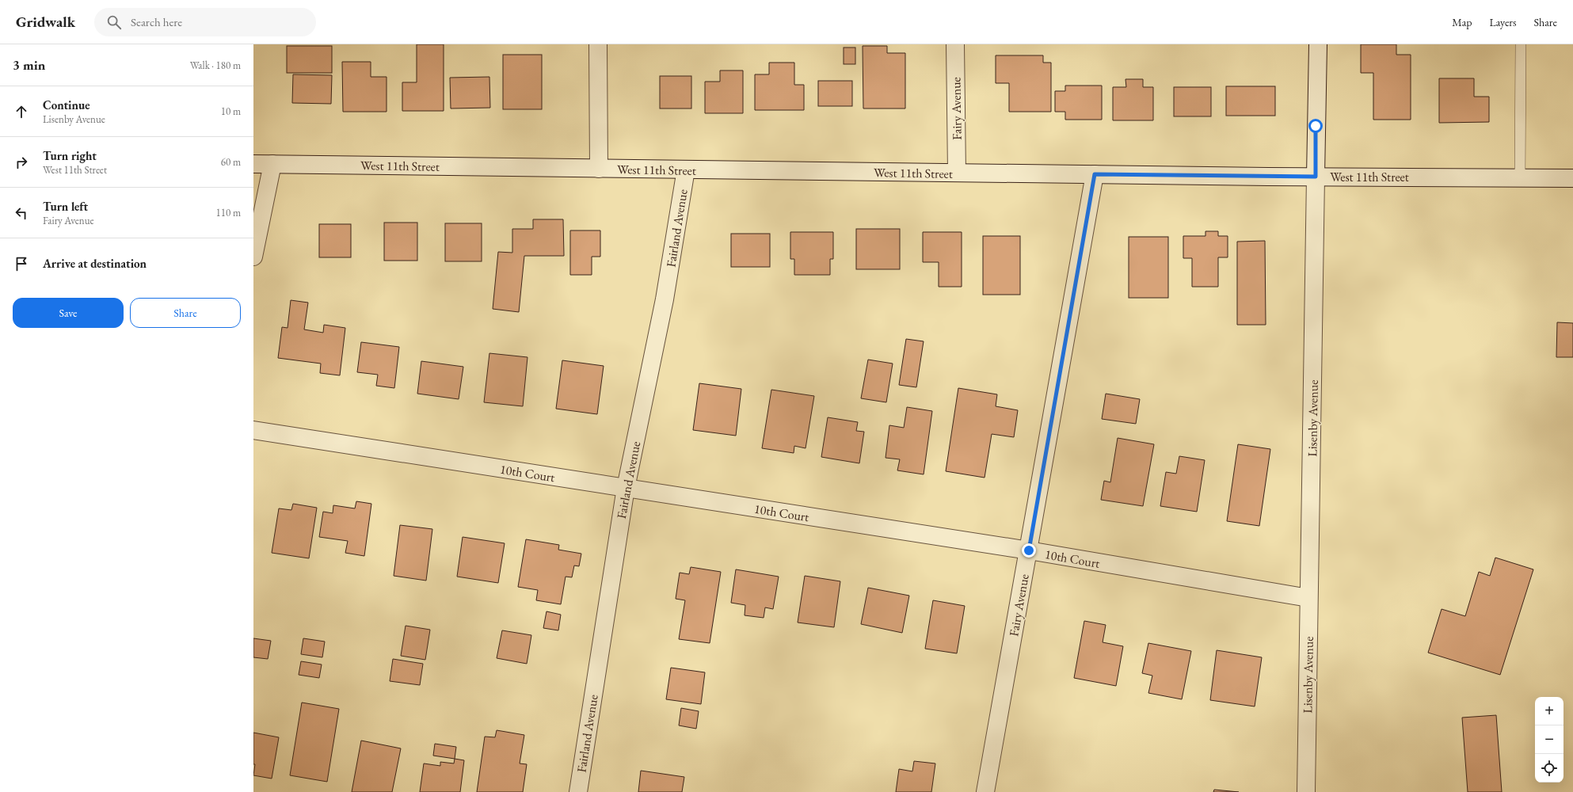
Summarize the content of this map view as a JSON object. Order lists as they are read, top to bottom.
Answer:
{
  "streets": {
    "street": [
      "Fairy Avenue",
      "West 11th Street",
      "Fairland Avenue",
      "Lisenby Avenue",
      "10th Court"
    ]
  },
  "crossings": [
    ["Fairy Avenue", "West 11th Street"],
    ["Fairy Avenue", "10th Court"],
    ["West 11th Street", "Fairland Avenue"],
    ["West 11th Street", "Lisenby Avenue"],
    ["Fairland Avenue", "10th Court"],
    ["Lisenby Avenue", "10th Court"]
  ],
  "page": {
    "header": "Gridwalk",
    "search": "Search here",
    "nav": ["Map", "Layers", "Share"],
    "heading": ["3 min", "Walk · 180 m"],
    "list": [
      ["Continue", "Lisenby Avenue", "10 m"],
      ["Turn right", "West 11th Street", "60 m"],
      ["Turn left", "Fairy Avenue", "110 m"],
      "Arrive at destination"
    ],
    "buttons": ["Save", "Share"],
    "map_buttons": ["+", "−"]
  }
}
